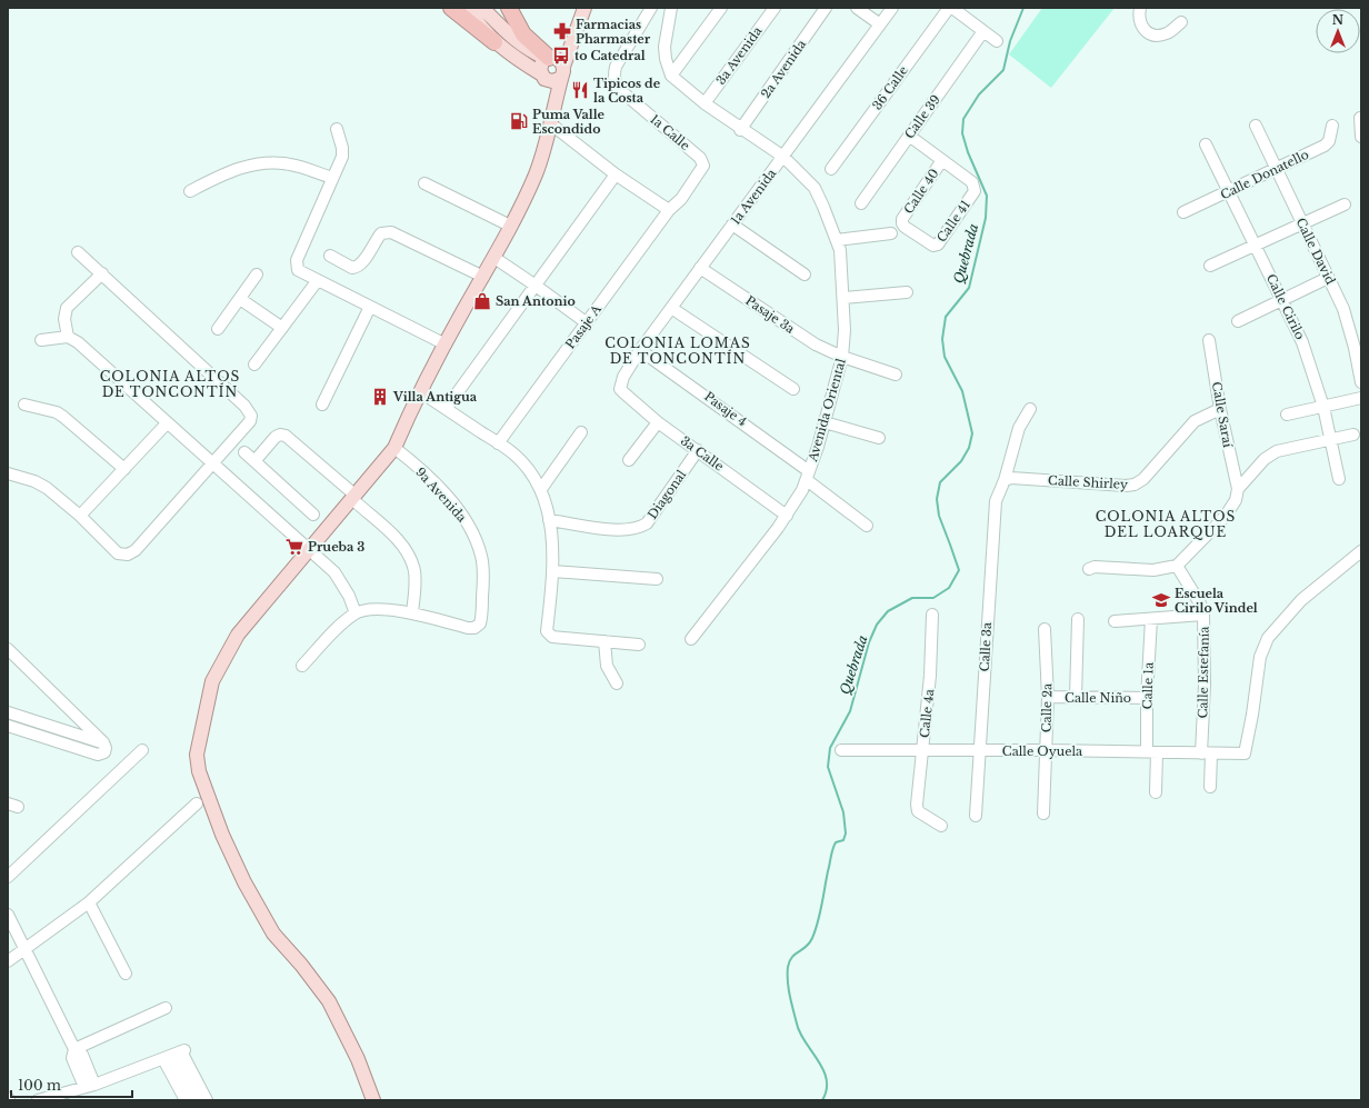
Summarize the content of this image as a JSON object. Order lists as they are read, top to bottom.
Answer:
{
  "streets": {
    "street": [
      "3a Avenida",
      "2a Avenida",
      "36 Calle",
      "Calle 39",
      "1a Calle",
      "Calle Donatello",
      "Calle 40",
      "1a Avenida",
      "Calle 41",
      "Calle David",
      "Calle Cirilo",
      "Pasaje 3a",
      "Pasaje A",
      "Pasaje 4",
      "Avenida Oriental",
      "Calle Saraí",
      "3a Calle",
      "Calle Shirley",
      "9a Avenida",
      "Diagonal",
      "Calle 3a",
      "Calle Estefanía",
      "Calle 1a",
      "Calle Niño",
      "Calle 2a",
      "Calle 4a",
      "Calle Oyuela"
    ]
  },
  "crossings": [
    ["3a Avenida", "Avenida Oriental"],
    ["2a Avenida", "Avenida Oriental"],
    ["Calle 39", "Calle 41"],
    ["1a Calle", "Pasaje A"],
    ["Calle Donatello", "Calle David"],
    ["Calle Donatello", "Calle Cirilo"],
    ["Calle 40", "Calle 41"],
    ["1a Avenida", "Pasaje 3a"],
    ["1a Avenida", "Pasaje 4"],
    ["1a Avenida", "Avenida Oriental"],
    ["1a Avenida", "3a Calle"],
    ["Pasaje 3a", "Avenida Oriental"],
    ["Pasaje 4", "Avenida Oriental"],
    ["Avenida Oriental", "3a Calle"],
    ["Calle Saraí", "Calle Shirley"],
    ["3a Calle", "Diagonal"],
    ["Calle Shirley", "Calle 3a"],
    ["Calle 3a", "Calle Oyuela"],
    ["Calle Estefanía", "Calle Oyuela"],
    ["Calle 1a", "Calle Niño"],
    ["Calle 1a", "Calle Oyuela"],
    ["Calle Niño", "Calle 2a"],
    ["Calle 2a", "Calle Oyuela"],
    ["Calle 4a", "Calle Oyuela"]
  ],
  "districts": ["COLONIA LOMAS DE TONCONTÍN", "COLONIA ALTOS DE TONCONTÍN", "COLONIA ALTOS DEL LOARQUE"],
  "water": ["Quebrada"],
  "places": {
    "pharmacy": ["Farmacias Pharmaster"],
    "bus stop": ["to Catedral"],
    "restaurant": ["Tipicos de la Costa"],
    "fuel station": ["Puma Valle Escondido"],
    "shop": ["San Antonio"],
    "building": ["Villa Antigua"],
    "supermarket": ["Prueba 3"],
    "school or university": ["Escuela Cirilo Vindel"]
  },
  "scale_bar": "100 m",
  "north": "top"
}
